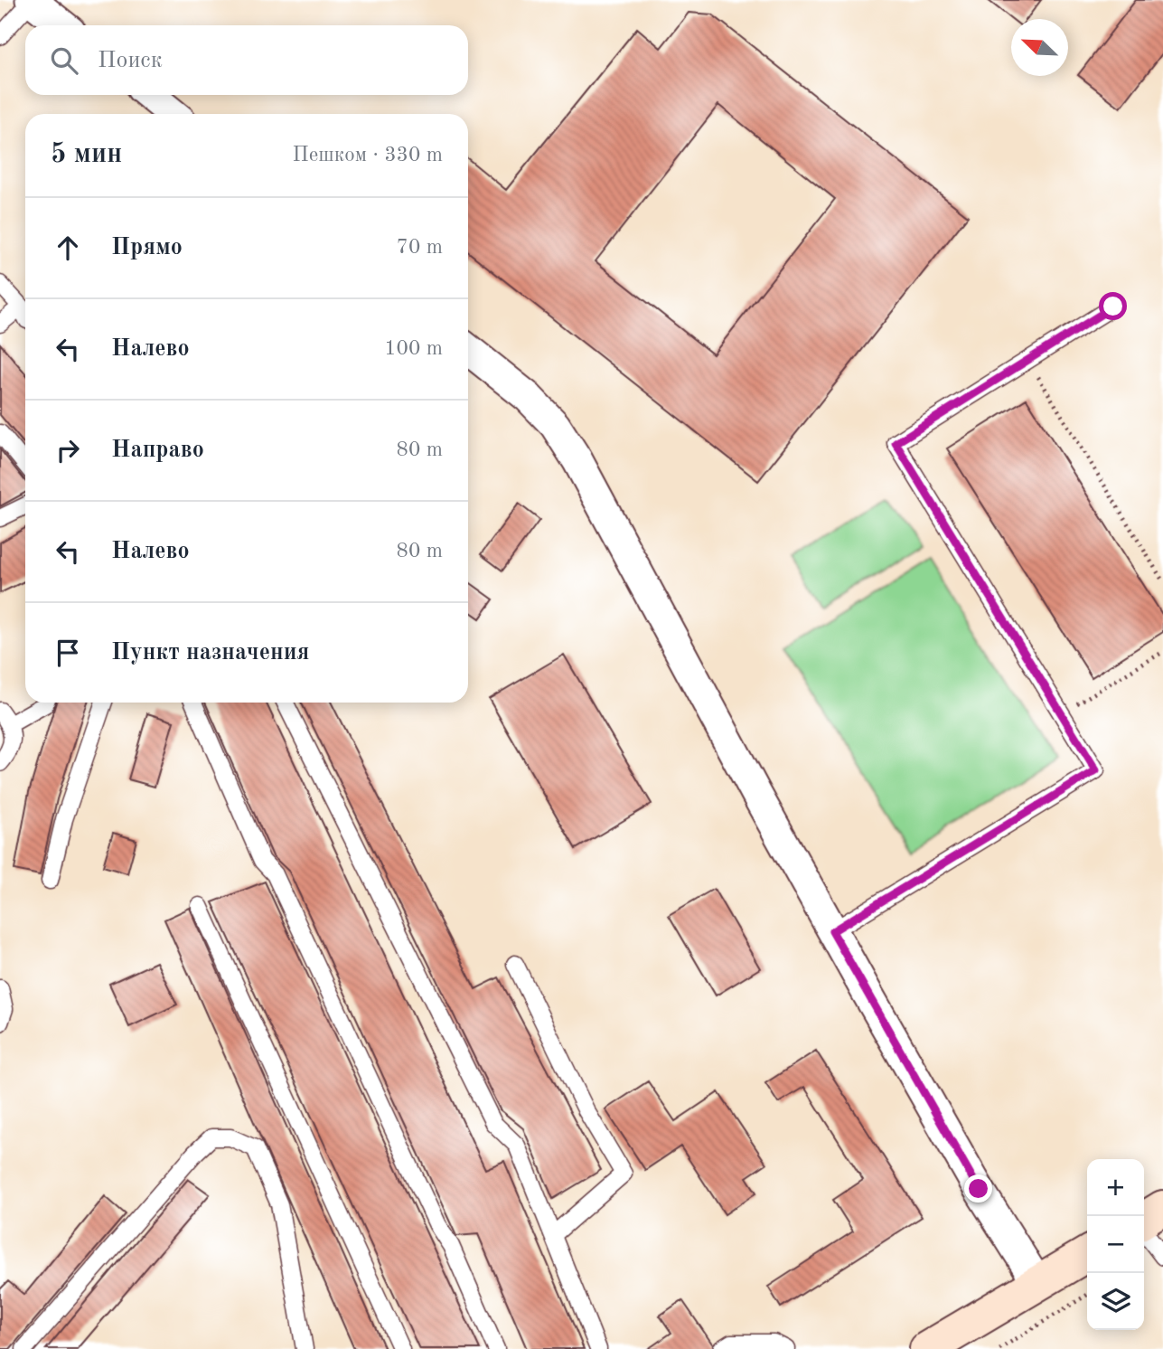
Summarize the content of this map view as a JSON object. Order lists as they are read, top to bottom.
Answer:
{
  "north": "top left",
  "page": {
    "search": "Поиск",
    "heading": ["5 мин", "Пешком · 330 m"],
    "list": [
      ["Прямо", "70 m"],
      ["Налево", "100 m"],
      ["Направо", "80 m"],
      ["Налево", "80 m"],
      "Пункт назначения"
    ],
    "map_buttons": ["+", "−"]
  }
}
